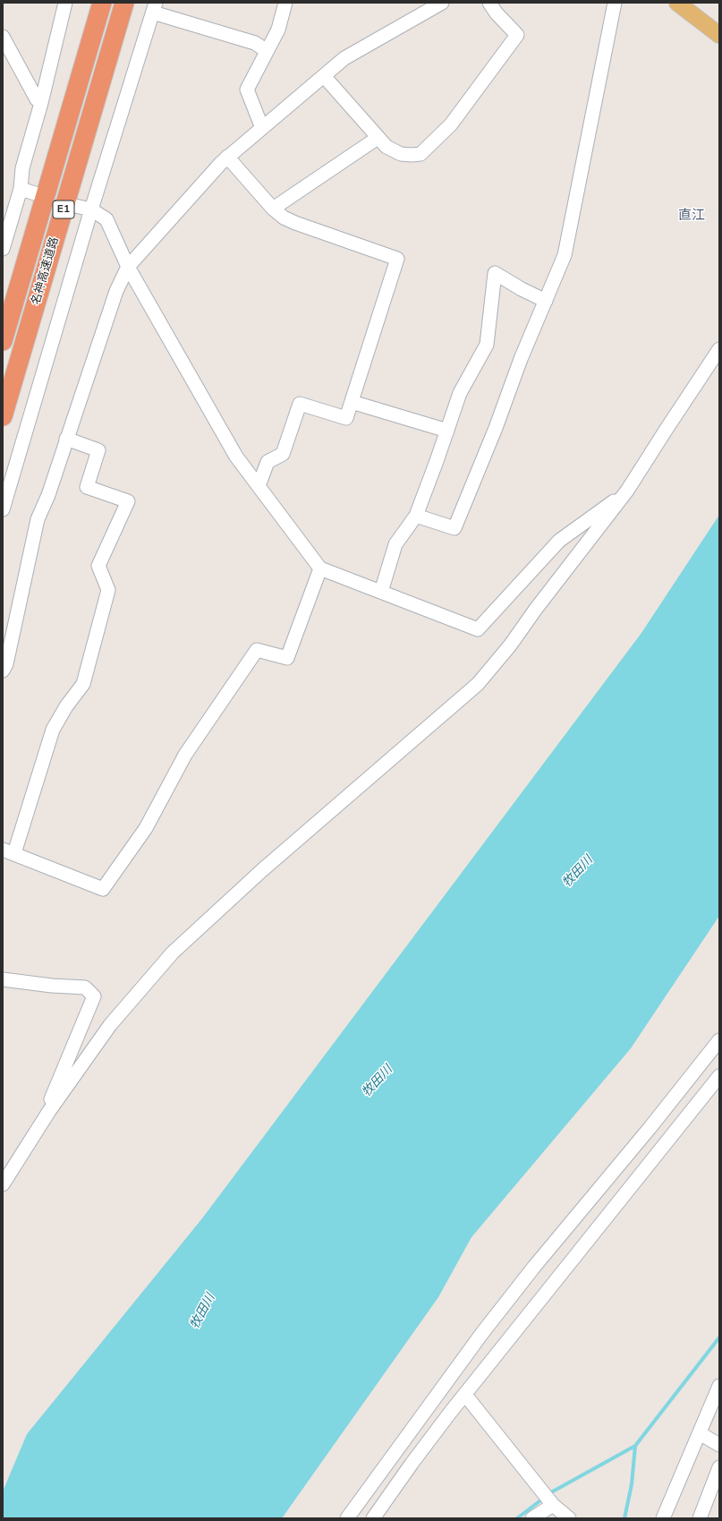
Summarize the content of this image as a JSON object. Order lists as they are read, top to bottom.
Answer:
{
  "streets": {
    "highway": ["E1", "名神高速道路"]
  },
  "districts": ["直江"],
  "water": ["牧田川"]
}
